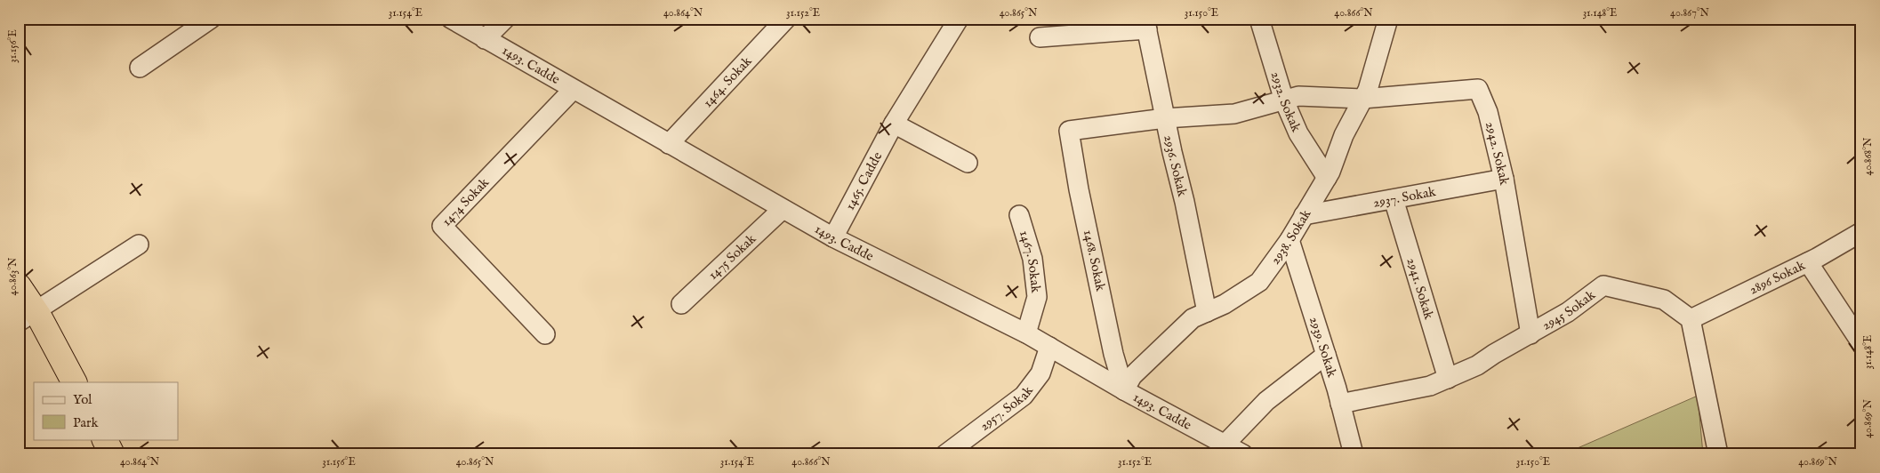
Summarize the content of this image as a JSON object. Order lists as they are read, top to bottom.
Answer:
{
  "streets": {
    "street": [
      "1493. Cadde",
      "1464. Sokak",
      "2932. Sokak",
      "2942. Sokak",
      "2936. Sokak",
      "1465. Cadde",
      "2937. Sokak",
      "1474 Sokak",
      "2938. Sokak",
      "1475 Sokak",
      "1468. Sokak",
      "1467. Sokak",
      "2896 Sokak",
      "2941. Sokak",
      "2945 Sokak",
      "2939. Sokak",
      "2957. Sokak"
    ]
  },
  "crossings": [
    ["1493. Cadde", "1464. Sokak"],
    ["1493. Cadde", "1465. Cadde"],
    ["1493. Cadde", "1474 Sokak"],
    ["1493. Cadde", "2938. Sokak"],
    ["1493. Cadde", "1475 Sokak"],
    ["1493. Cadde", "1468. Sokak"],
    ["1493. Cadde", "1467. Sokak"],
    ["1493. Cadde", "2957. Sokak"],
    ["2932. Sokak", "2938. Sokak"],
    ["2942. Sokak", "2937. Sokak"],
    ["2942. Sokak", "2938. Sokak"],
    ["2942. Sokak", "2945 Sokak"],
    ["2936. Sokak", "2938. Sokak"],
    ["2936. Sokak", "1468. Sokak"],
    ["2937. Sokak", "2938. Sokak"],
    ["2937. Sokak", "2941. Sokak"],
    ["2938. Sokak", "1468. Sokak"],
    ["2938. Sokak", "2939. Sokak"],
    ["2896 Sokak", "2945 Sokak"],
    ["2941. Sokak", "2945 Sokak"],
    ["2945 Sokak", "2939. Sokak"]
  ],
  "legend": ["Yol", "Park"],
  "coordinates": [
    "31.154°E",
    "40.864°N",
    "31.152°E",
    "40.865°N",
    "31.150°E",
    "40.866°N",
    "31.148°E",
    "40.867°N",
    "31.156°E",
    "40.868°N",
    "40.863°N",
    "40.869°N"
  ]
}
